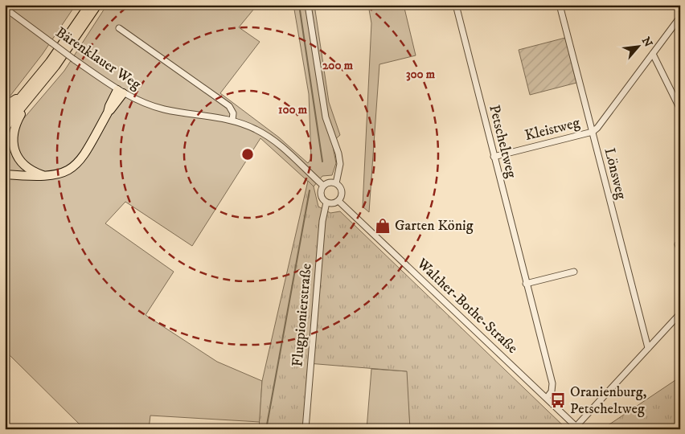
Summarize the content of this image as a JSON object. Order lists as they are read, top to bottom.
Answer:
{
  "streets": {
    "street": [
      "Bärenklauer Weg",
      "Kleistweg",
      "Petscheltweg",
      "Lönsweg",
      "Walther-Bothe-Straße",
      "Flugpionierstraße"
    ]
  },
  "crossings": [
    ["Bärenklauer Weg", "Walther-Bothe-Straße"],
    ["Bärenklauer Weg", "Flugpionierstraße"],
    ["Kleistweg", "Petscheltweg"],
    ["Kleistweg", "Lönsweg"],
    ["Petscheltweg", "Walther-Bothe-Straße"],
    ["Walther-Bothe-Straße", "Flugpionierstraße"]
  ],
  "places": {
    "shop": ["Garten König"],
    "bus stop": ["Oranienburg, Petscheltweg"]
  },
  "north": "top right",
  "rings": ["200 m", "300 m", "100 m"]
}
